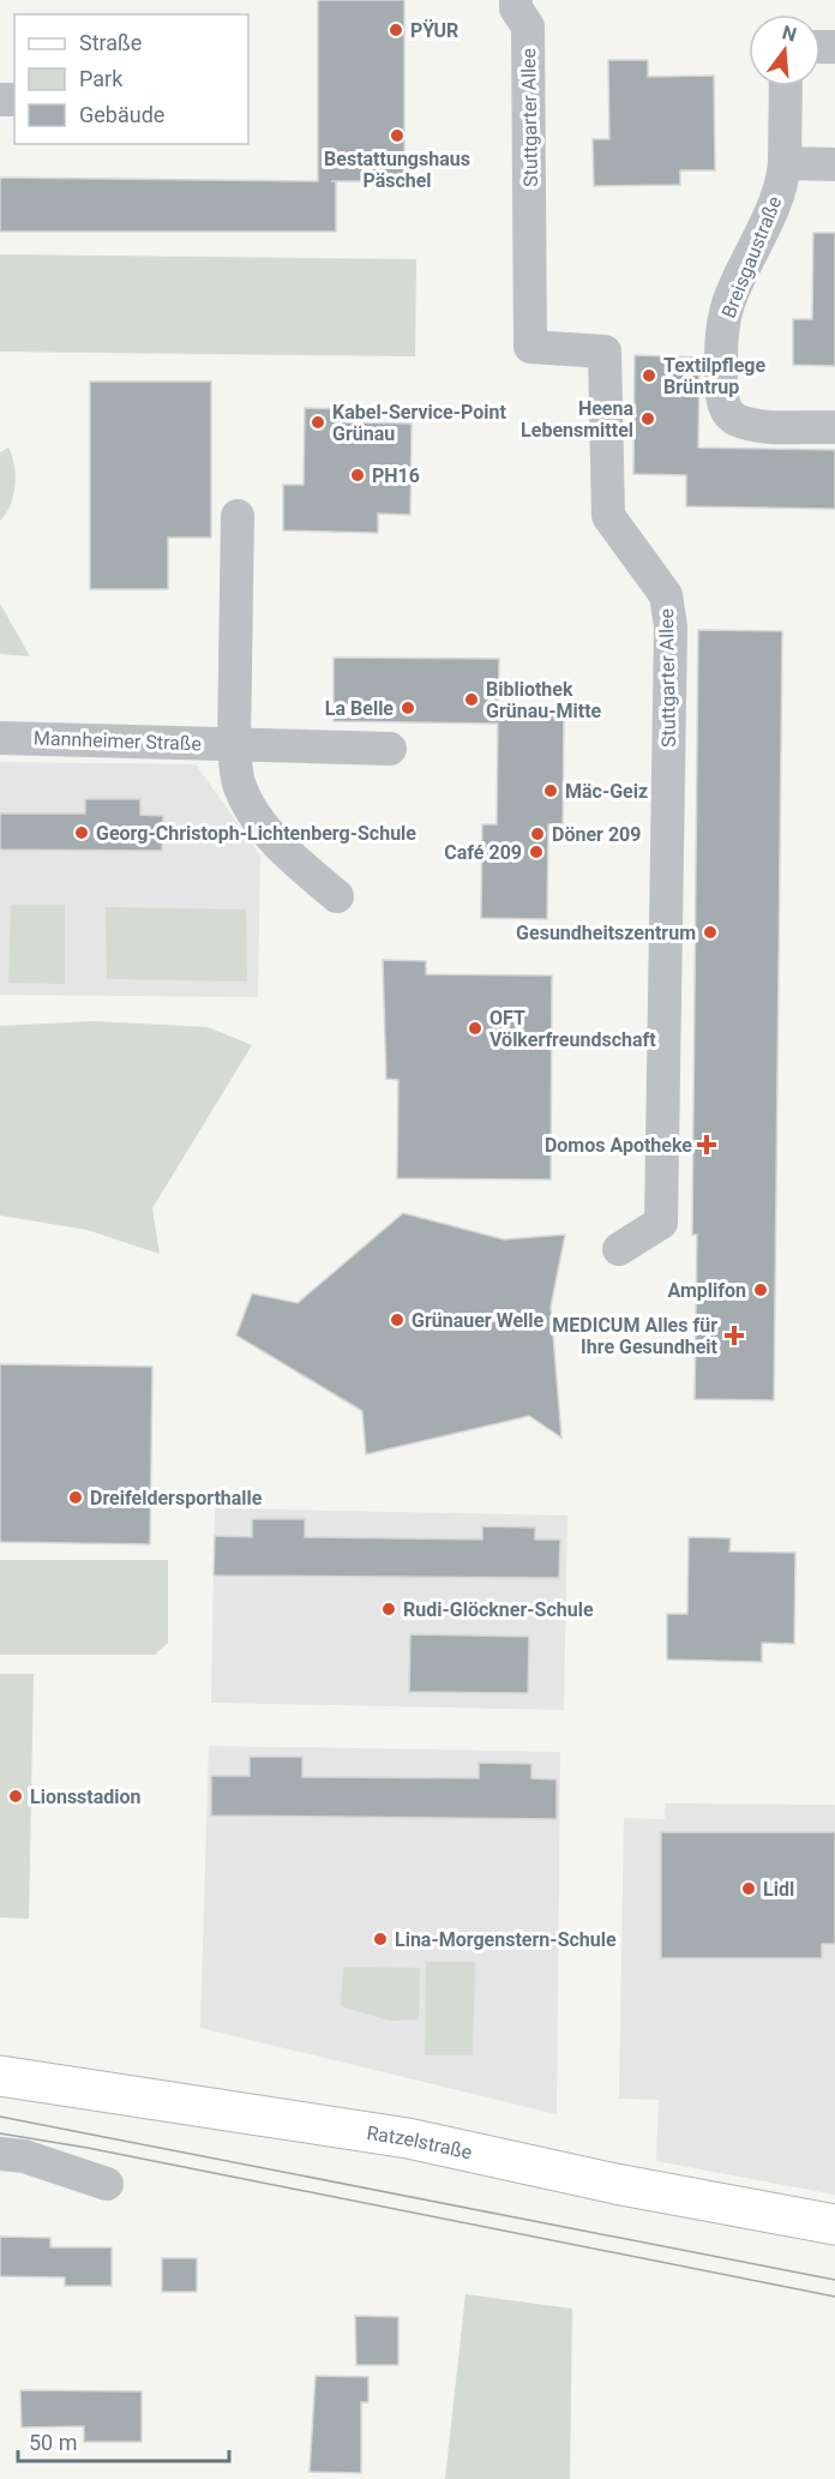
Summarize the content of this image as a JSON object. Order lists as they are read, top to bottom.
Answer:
{
  "streets": {
    "main road": ["Ratzelstraße"],
    "street": ["Stuttgarter Allee", "Breisgaustraße", "Mannheimer Straße"]
  },
  "places": {
    "other": [
      "PŸUR",
      "Bestattungshaus Päschel",
      "Textilpflege Brüntrup",
      "Heena Lebensmittel",
      "Kabel-Service-Point Grünau",
      "PH16",
      "Bibliothek Grünau-Mitte",
      "La Belle",
      "Mäc-Geiz",
      "Georg-Christoph-Lichtenberg-Schule",
      "Döner 209",
      "Café 209",
      "Gesundheitszentrum",
      "OFT Völkerfreundschaft",
      "Amplifon",
      "Grünauer Welle",
      "Dreifeldersporthalle",
      "Rudi-Glöckner-Schule",
      "Lionsstadion",
      "Lidl",
      "Lina-Morgenstern-Schule"
    ],
    "health": ["Domos Apotheke", "MEDICUM Alles für Ihre Gesundheit"]
  },
  "legend": ["Straße", "Park", "Gebäude"],
  "scale_bar": "50 m",
  "north": "top"
}
